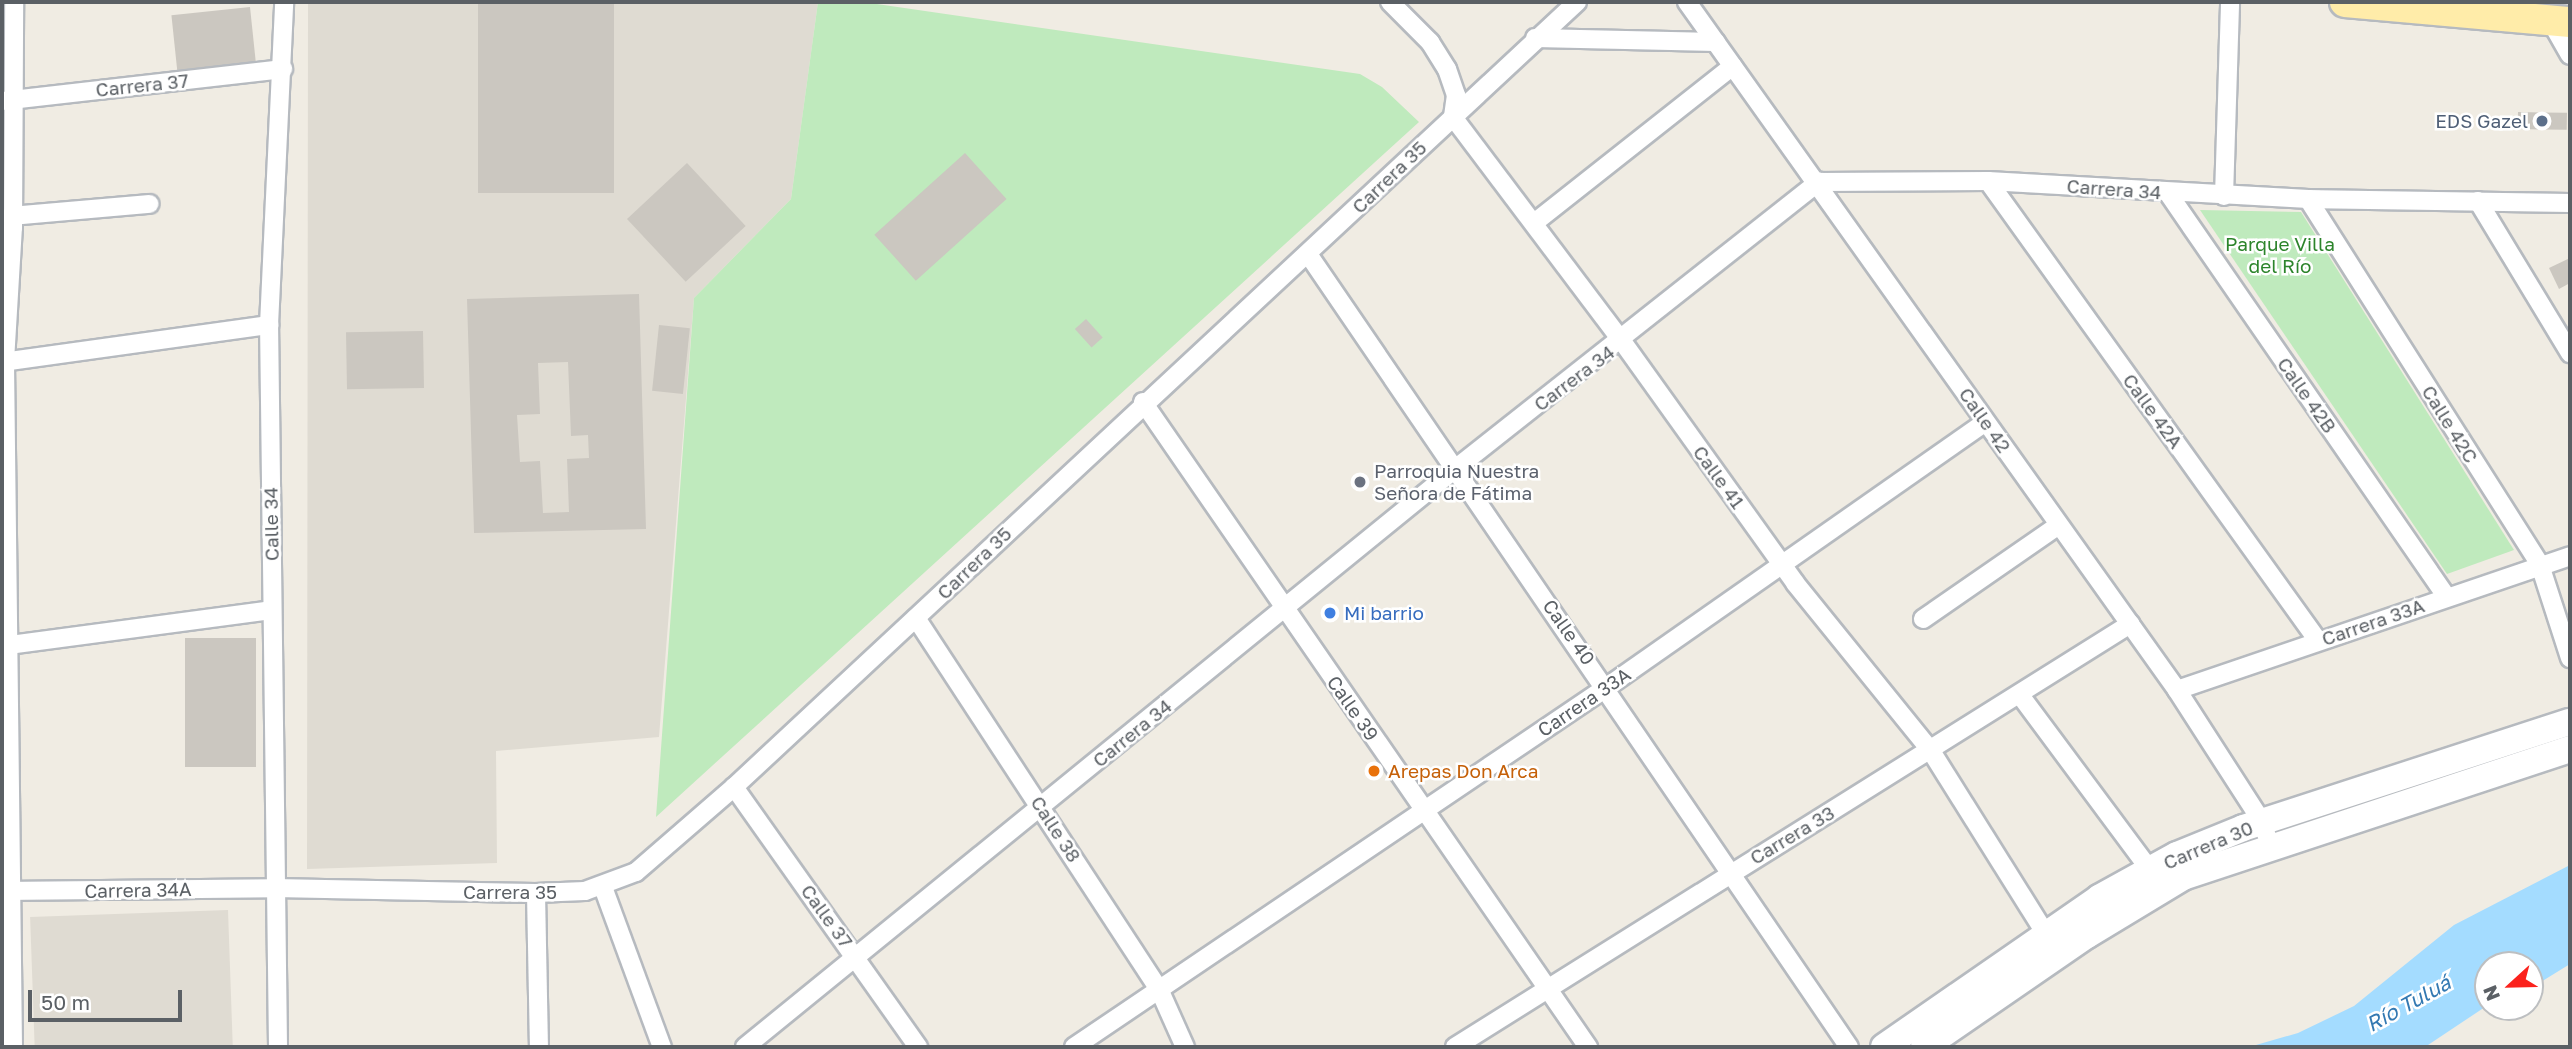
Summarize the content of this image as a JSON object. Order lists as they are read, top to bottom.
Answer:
{
  "streets": {
    "main road": ["Carrera 30"],
    "street": [
      "Carrera 37",
      "Carrera 35",
      "Carrera 34",
      "Calle 42B",
      "Calle 42A",
      "Calle 42",
      "Calle 42C",
      "Calle 41",
      "Calle 34",
      "Carrera 33A",
      "Calle 40",
      "Calle 39",
      "Calle 38",
      "Carrera 33",
      "Carrera 34A",
      "Calle 37"
    ]
  },
  "crossings": [
    ["Carrera 37", "Calle 34"],
    ["Carrera 35", "Calle 41"],
    ["Carrera 35", "Calle 34"],
    ["Carrera 35", "Calle 40"],
    ["Carrera 35", "Calle 39"],
    ["Carrera 35", "Calle 38"],
    ["Carrera 35", "Carrera 34A"],
    ["Carrera 35", "Calle 37"],
    ["Carrera 34", "Calle 42B"],
    ["Carrera 34", "Calle 42A"],
    ["Carrera 34", "Calle 42"],
    ["Carrera 34", "Calle 42C"],
    ["Carrera 34", "Calle 41"],
    ["Carrera 34", "Calle 40"],
    ["Carrera 34", "Calle 39"],
    ["Carrera 34", "Calle 38"],
    ["Carrera 34", "Calle 37"],
    ["Calle 42B", "Carrera 33A"],
    ["Calle 42A", "Carrera 33A"],
    ["Calle 42", "Carrera 33A"],
    ["Calle 42", "Carrera 33"],
    ["Calle 42", "Carrera 30"],
    ["Calle 42C", "Carrera 33A"],
    ["Calle 41", "Carrera 33A"],
    ["Calle 41", "Carrera 33"],
    ["Calle 41", "Carrera 30"],
    ["Calle 34", "Carrera 34A"],
    ["Carrera 33A", "Calle 40"],
    ["Carrera 33A", "Calle 39"],
    ["Carrera 33A", "Calle 38"],
    ["Calle 40", "Carrera 33"],
    ["Calle 39", "Carrera 33"]
  ],
  "water": ["Río Tuluá"],
  "parks": ["Parque Villa del Río"],
  "places": [
    "EDS Gazel",
    "Parroquia Nuestra Señora de Fátima",
    "Mi barrio",
    "Arepas Don Arca"
  ],
  "scale_bar": "50 m",
  "north": "left"
}
